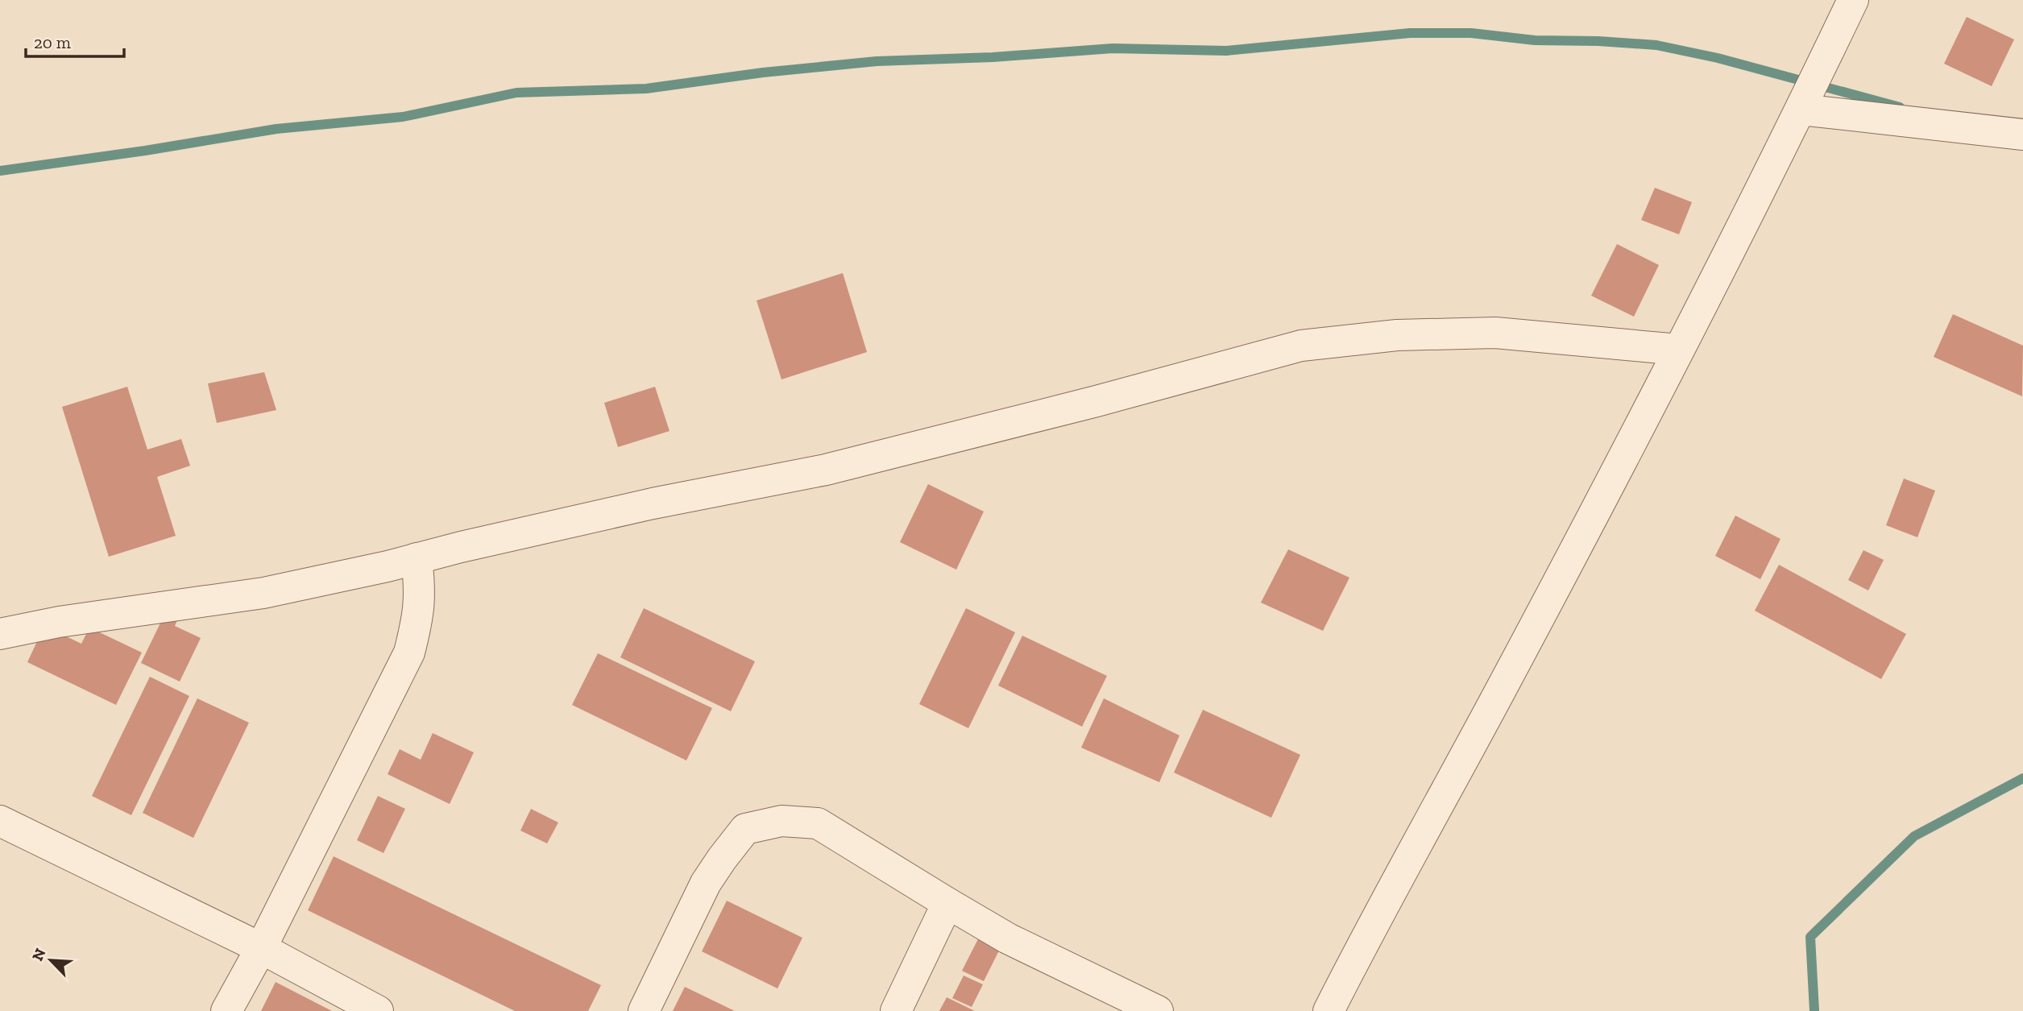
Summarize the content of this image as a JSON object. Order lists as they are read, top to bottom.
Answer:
{
  "scale_bar": "20 m",
  "north": "top left"
}
